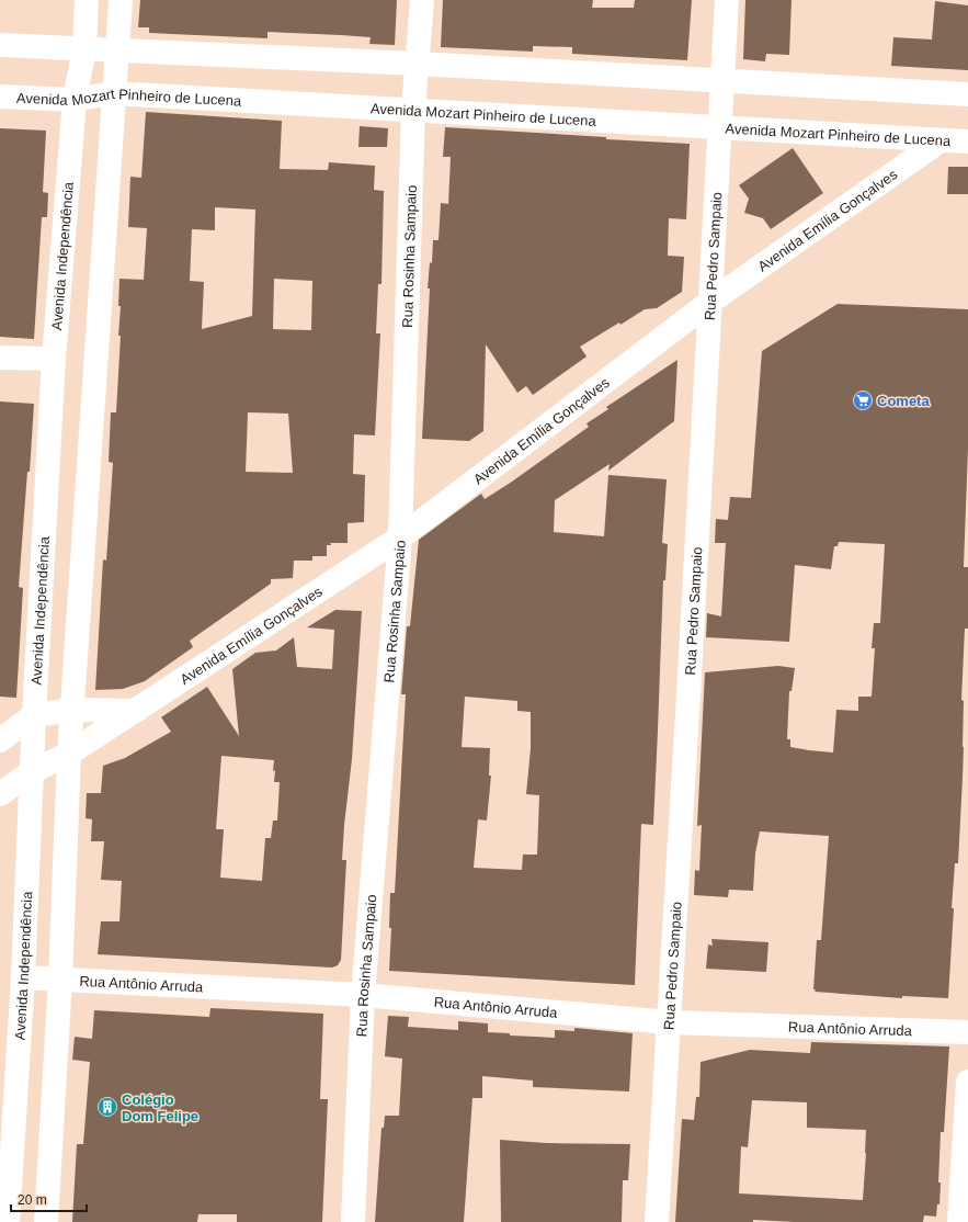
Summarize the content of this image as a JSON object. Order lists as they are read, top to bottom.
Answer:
{
  "streets": {
    "street": [
      "Avenida Mozart Pinheiro de Lucena",
      "Avenida Emília Gonçalves",
      "Avenida Independência",
      "Rua Rosinha Sampaio",
      "Rua Pedro Sampaio",
      "Rua Antônio Arruda"
    ]
  },
  "crossings": [
    ["Avenida Mozart Pinheiro de Lucena", "Avenida Emília Gonçalves"],
    ["Avenida Mozart Pinheiro de Lucena", "Avenida Independência"],
    ["Avenida Mozart Pinheiro de Lucena", "Rua Rosinha Sampaio"],
    ["Avenida Mozart Pinheiro de Lucena", "Rua Pedro Sampaio"],
    ["Avenida Emília Gonçalves", "Avenida Independência"],
    ["Avenida Emília Gonçalves", "Rua Rosinha Sampaio"],
    ["Avenida Emília Gonçalves", "Rua Pedro Sampaio"],
    ["Avenida Independência", "Rua Antônio Arruda"],
    ["Rua Rosinha Sampaio", "Rua Antônio Arruda"],
    ["Rua Pedro Sampaio", "Rua Antônio Arruda"]
  ],
  "places": {
    "supermarket": ["Cometa"],
    "building": ["Colégio Dom Felipe"]
  },
  "scale_bar": "20 m"
}
